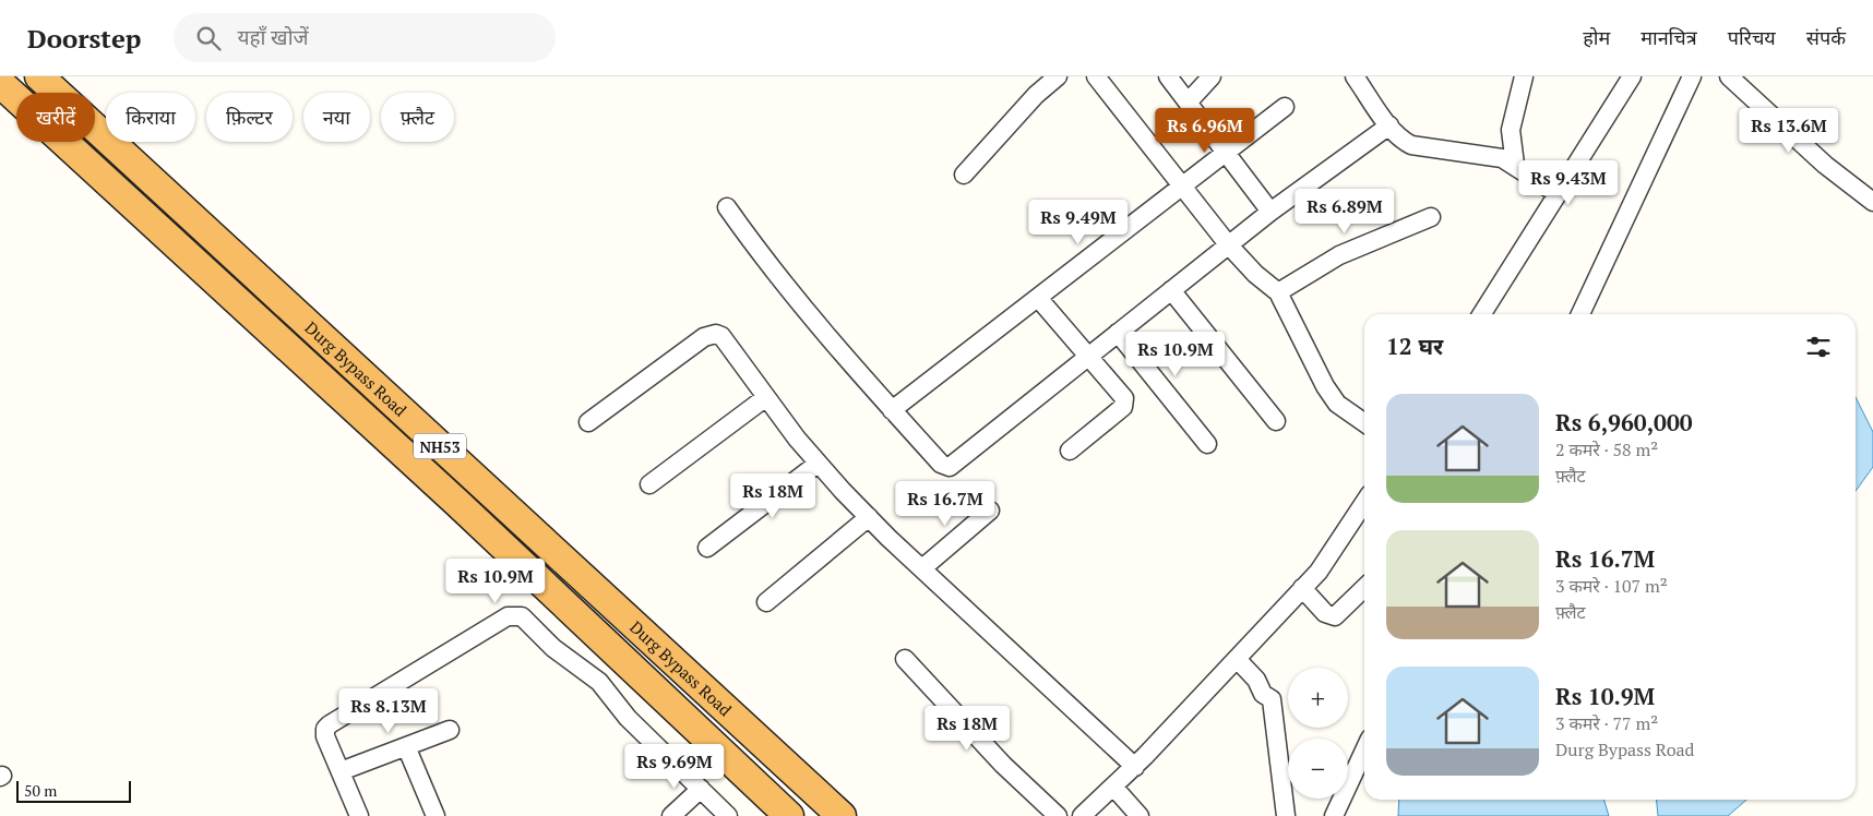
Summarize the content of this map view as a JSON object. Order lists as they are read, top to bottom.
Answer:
{
  "streets": {
    "highway": ["Durg Bypass Road", "NH53"]
  },
  "scale_bar": "50 m",
  "page": {
    "header": "Doorstep",
    "search": "यहाँ खोजें",
    "nav": [
      "होम",
      "मानचित्र",
      "परिचय",
      "संपर्क"
    ],
    "chip": [
      "खरीदें",
      "किराया",
      "फ़िल्टर",
      "नया",
      "फ़्लैट"
    ],
    "price": [
      "Rs 6.96M",
      "Rs 13.6M",
      "Rs 9.43M",
      "Rs 6.89M",
      "Rs 9.49M",
      "Rs 10.9M",
      "Rs 18M",
      "Rs 16.7M",
      "Rs 10.9M",
      "Rs 8.13M",
      "Rs 18M",
      "Rs 9.69M"
    ],
    "heading": "12 घर",
    "list": [
      {
        "name": "Rs 6,960,000",
        "note": "2 कमरे · 58 m² · फ़्लैट"
      },
      {
        "name": "Rs 16.7M",
        "note": "3 कमरे · 107 m² · फ़्लैट"
      },
      {
        "name": "Rs 10.9M",
        "note": "3 कमरे · 77 m² · Durg Bypass Road"
      }
    ],
    "map_buttons": ["+", "−"],
    "scale": "50 m"
  }
}
